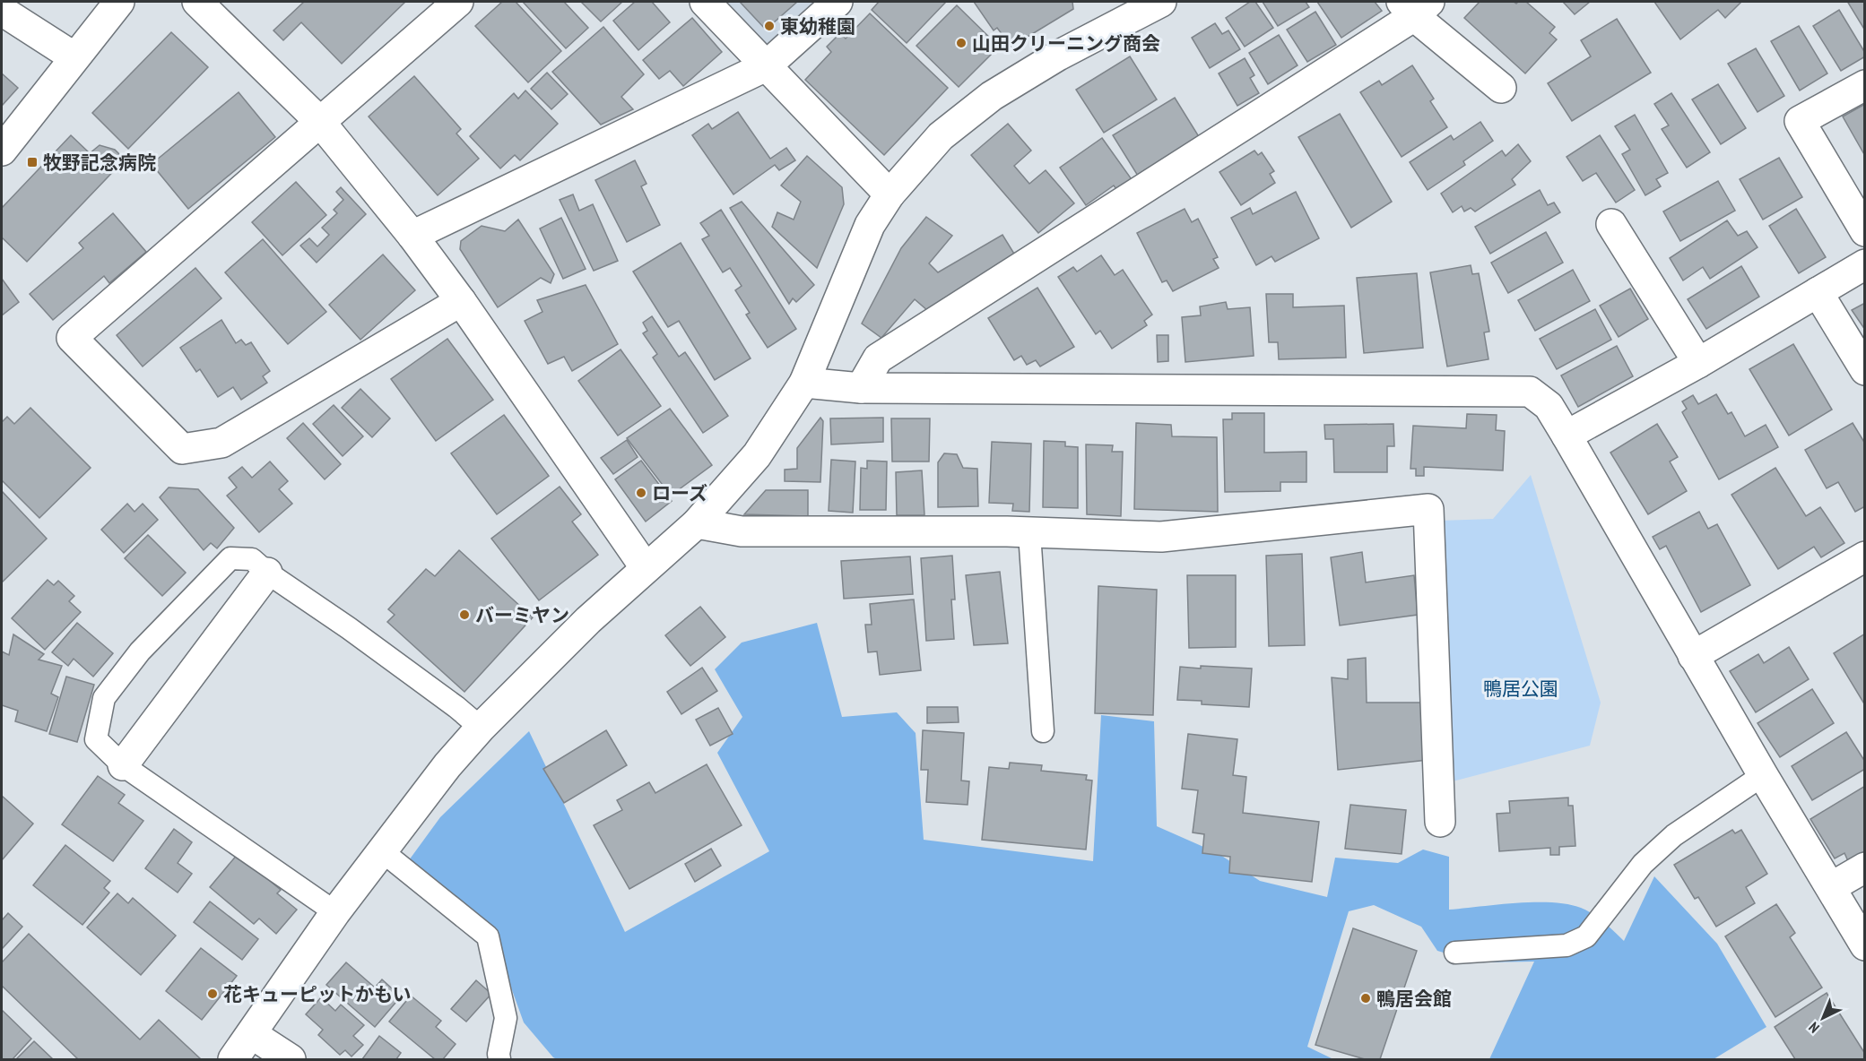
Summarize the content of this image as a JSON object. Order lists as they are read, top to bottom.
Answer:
{
  "parks": ["鴨居公園"],
  "places": {
    "other": [
      "東幼稚園",
      "山田クリーニング商会",
      "ローズ",
      "バーミヤン",
      "花キューピットかもい",
      "鴨居会館"
    ],
    "transit": ["牧野記念病院"]
  },
  "north": "bottom left"
}
